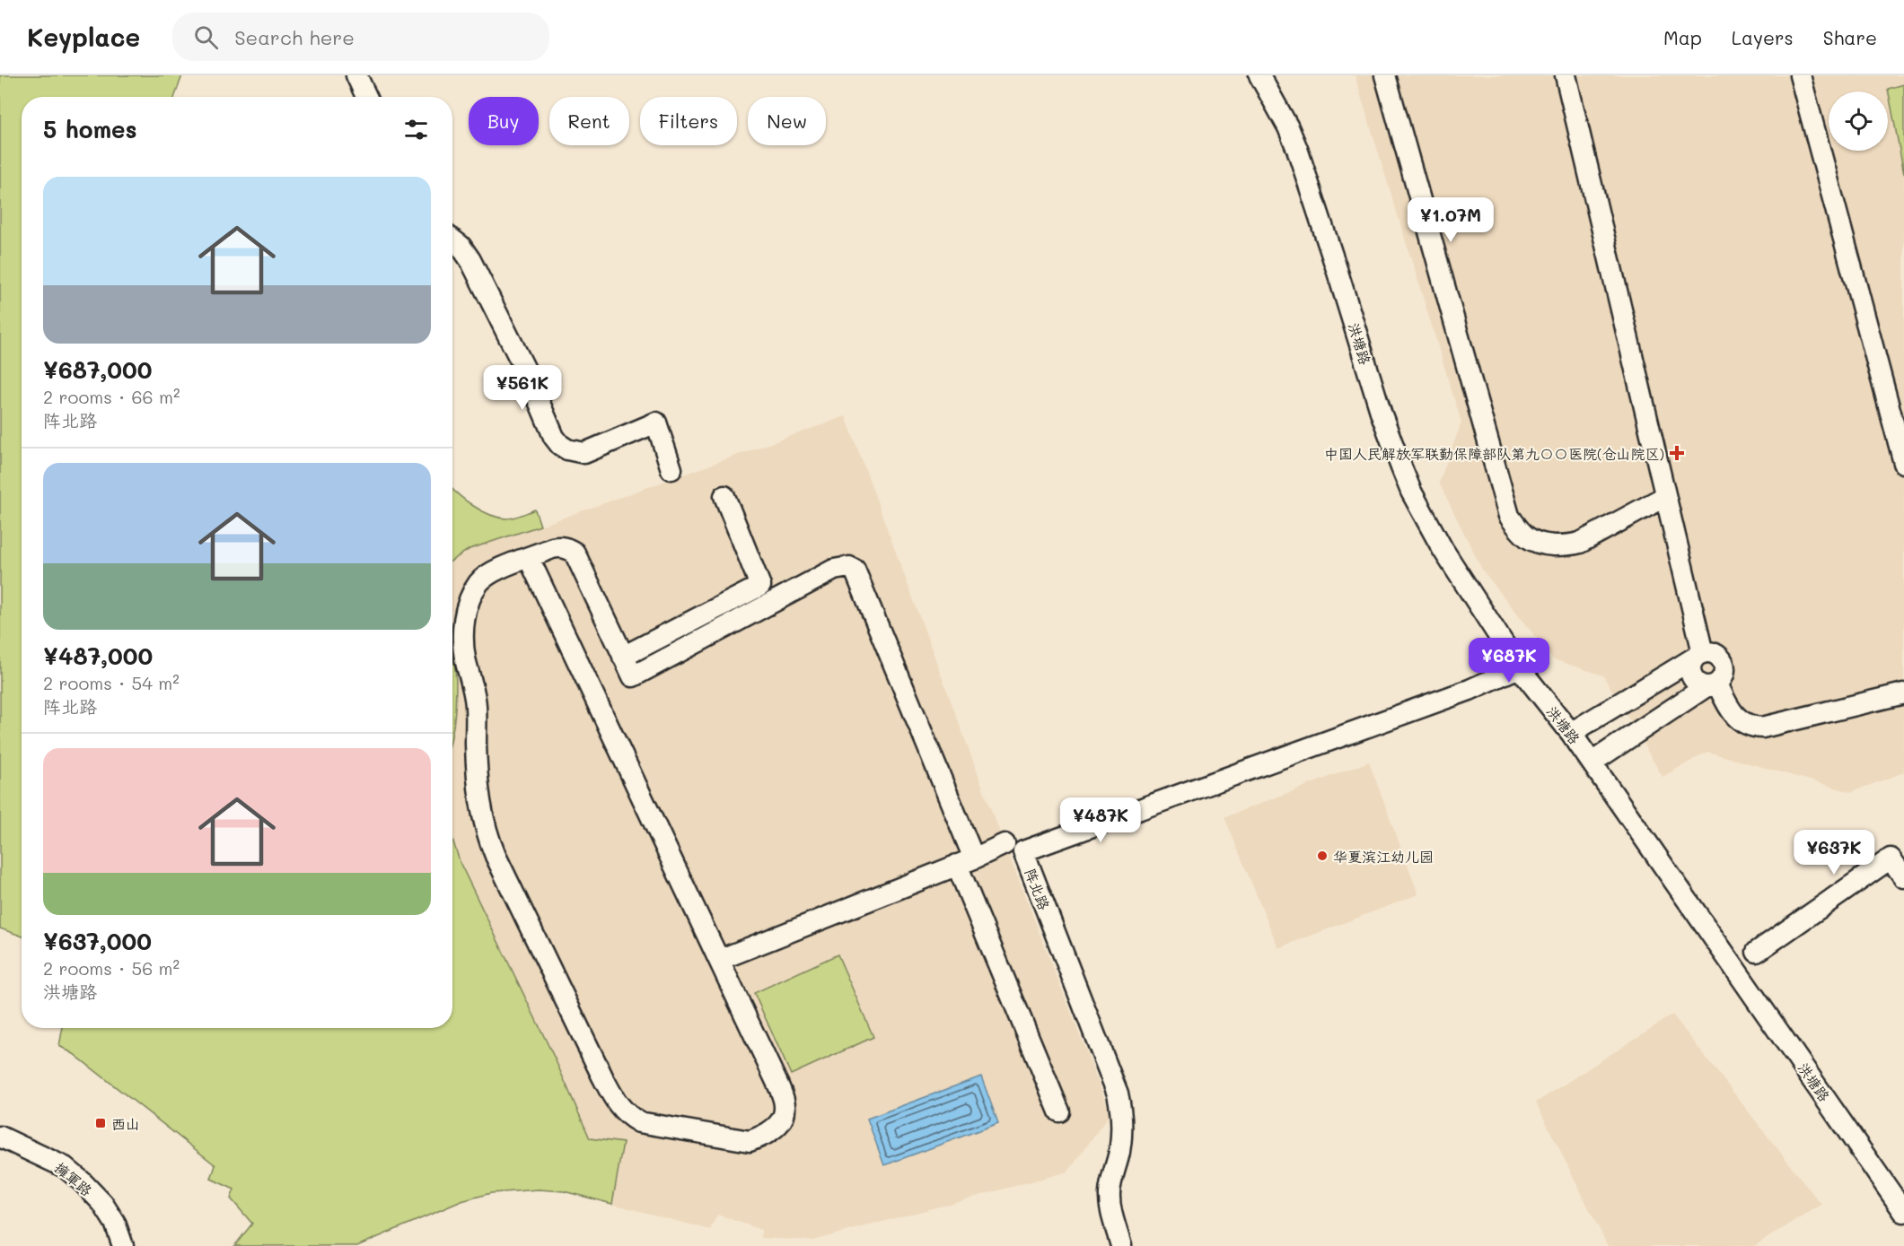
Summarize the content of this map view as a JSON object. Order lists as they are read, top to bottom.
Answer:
{
  "streets": {
    "street": ["洪塘路", "阵北路", "擁軍路"]
  },
  "crossings": [
    ["洪塘路", "阵北路"]
  ],
  "places": {
    "health": ["中国人民解放军联勤保障部队第九〇〇医院(仓山院区)"],
    "other": ["华夏滨江幼儿园"],
    "transit": ["西山"]
  },
  "page": {
    "header": "Keyplace",
    "search": "Search here",
    "nav": ["Map", "Layers", "Share"],
    "chip": [
      "Buy",
      "Rent",
      "Filters",
      "New"
    ],
    "heading": "5 homes",
    "list": [
      {
        "name": "¥687,000",
        "note": "2 rooms · 66 m² · 阵北路"
      },
      {
        "name": "¥487,000",
        "note": "2 rooms · 54 m² · 阵北路"
      },
      {
        "name": "¥637,000",
        "note": "2 rooms · 56 m² · 洪塘路"
      }
    ],
    "price": [
      "¥1.07M",
      "¥561K",
      "¥687K",
      "¥487K",
      "¥637K"
    ]
  }
}
